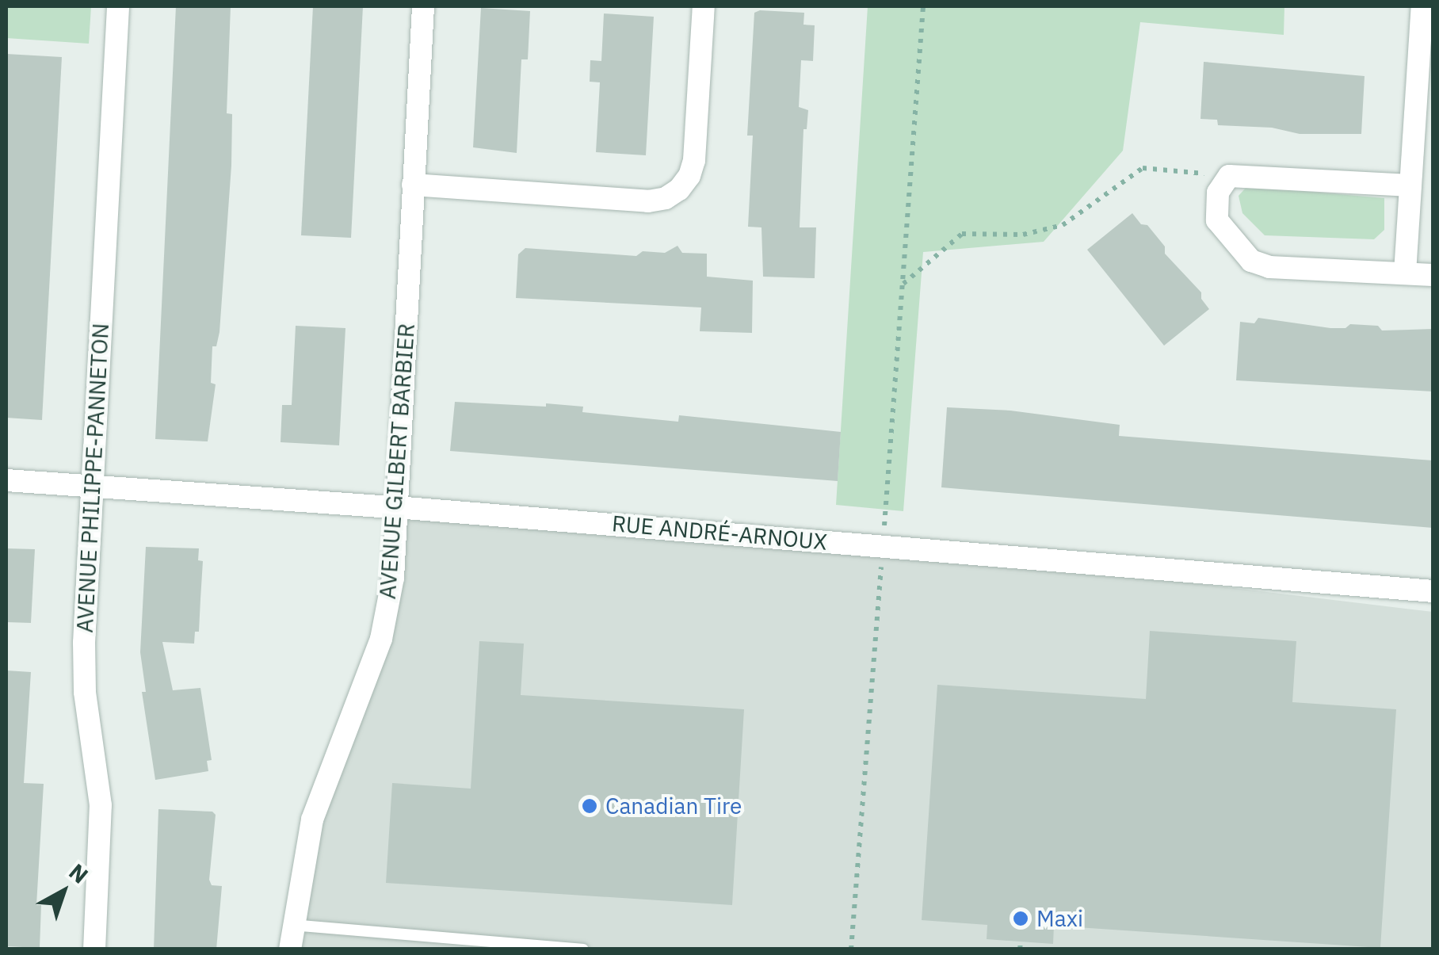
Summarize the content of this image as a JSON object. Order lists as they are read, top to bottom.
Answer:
{
  "streets": {
    "street": ["AVENUE GILBERT BARBIER", "AVENUE PHILIPPE-PANNETON", "RUE ANDRÉ-ARNOUX"]
  },
  "crossings": [
    ["AVENUE GILBERT BARBIER", "RUE ANDRÉ-ARNOUX"],
    ["AVENUE PHILIPPE-PANNETON", "RUE ANDRÉ-ARNOUX"]
  ],
  "places": ["Canadian Tire", "Maxi"],
  "north": "top right"
}
